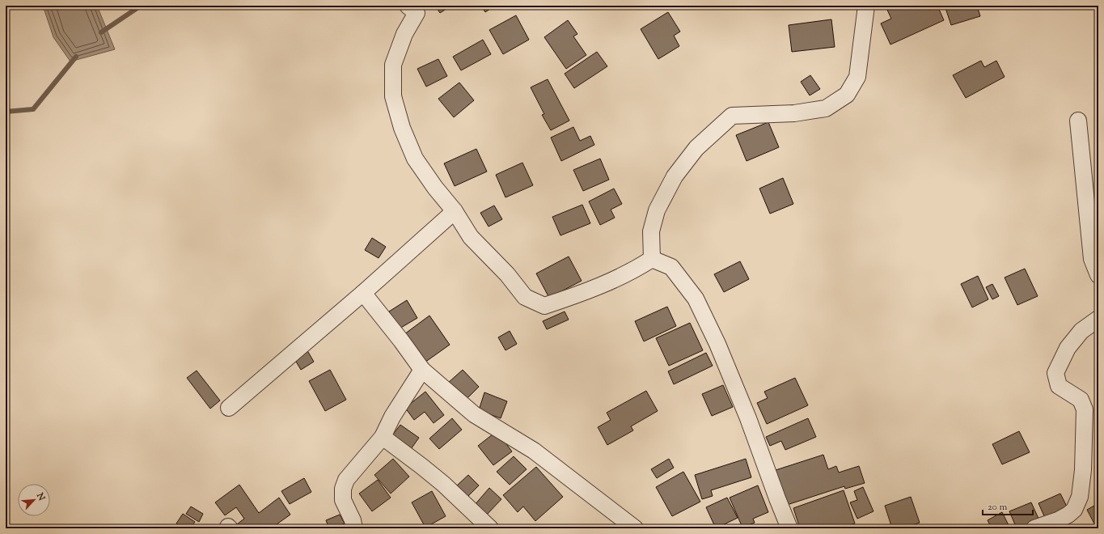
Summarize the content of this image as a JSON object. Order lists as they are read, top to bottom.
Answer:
{
  "scale_bar": "20 m",
  "north": "top right"
}
